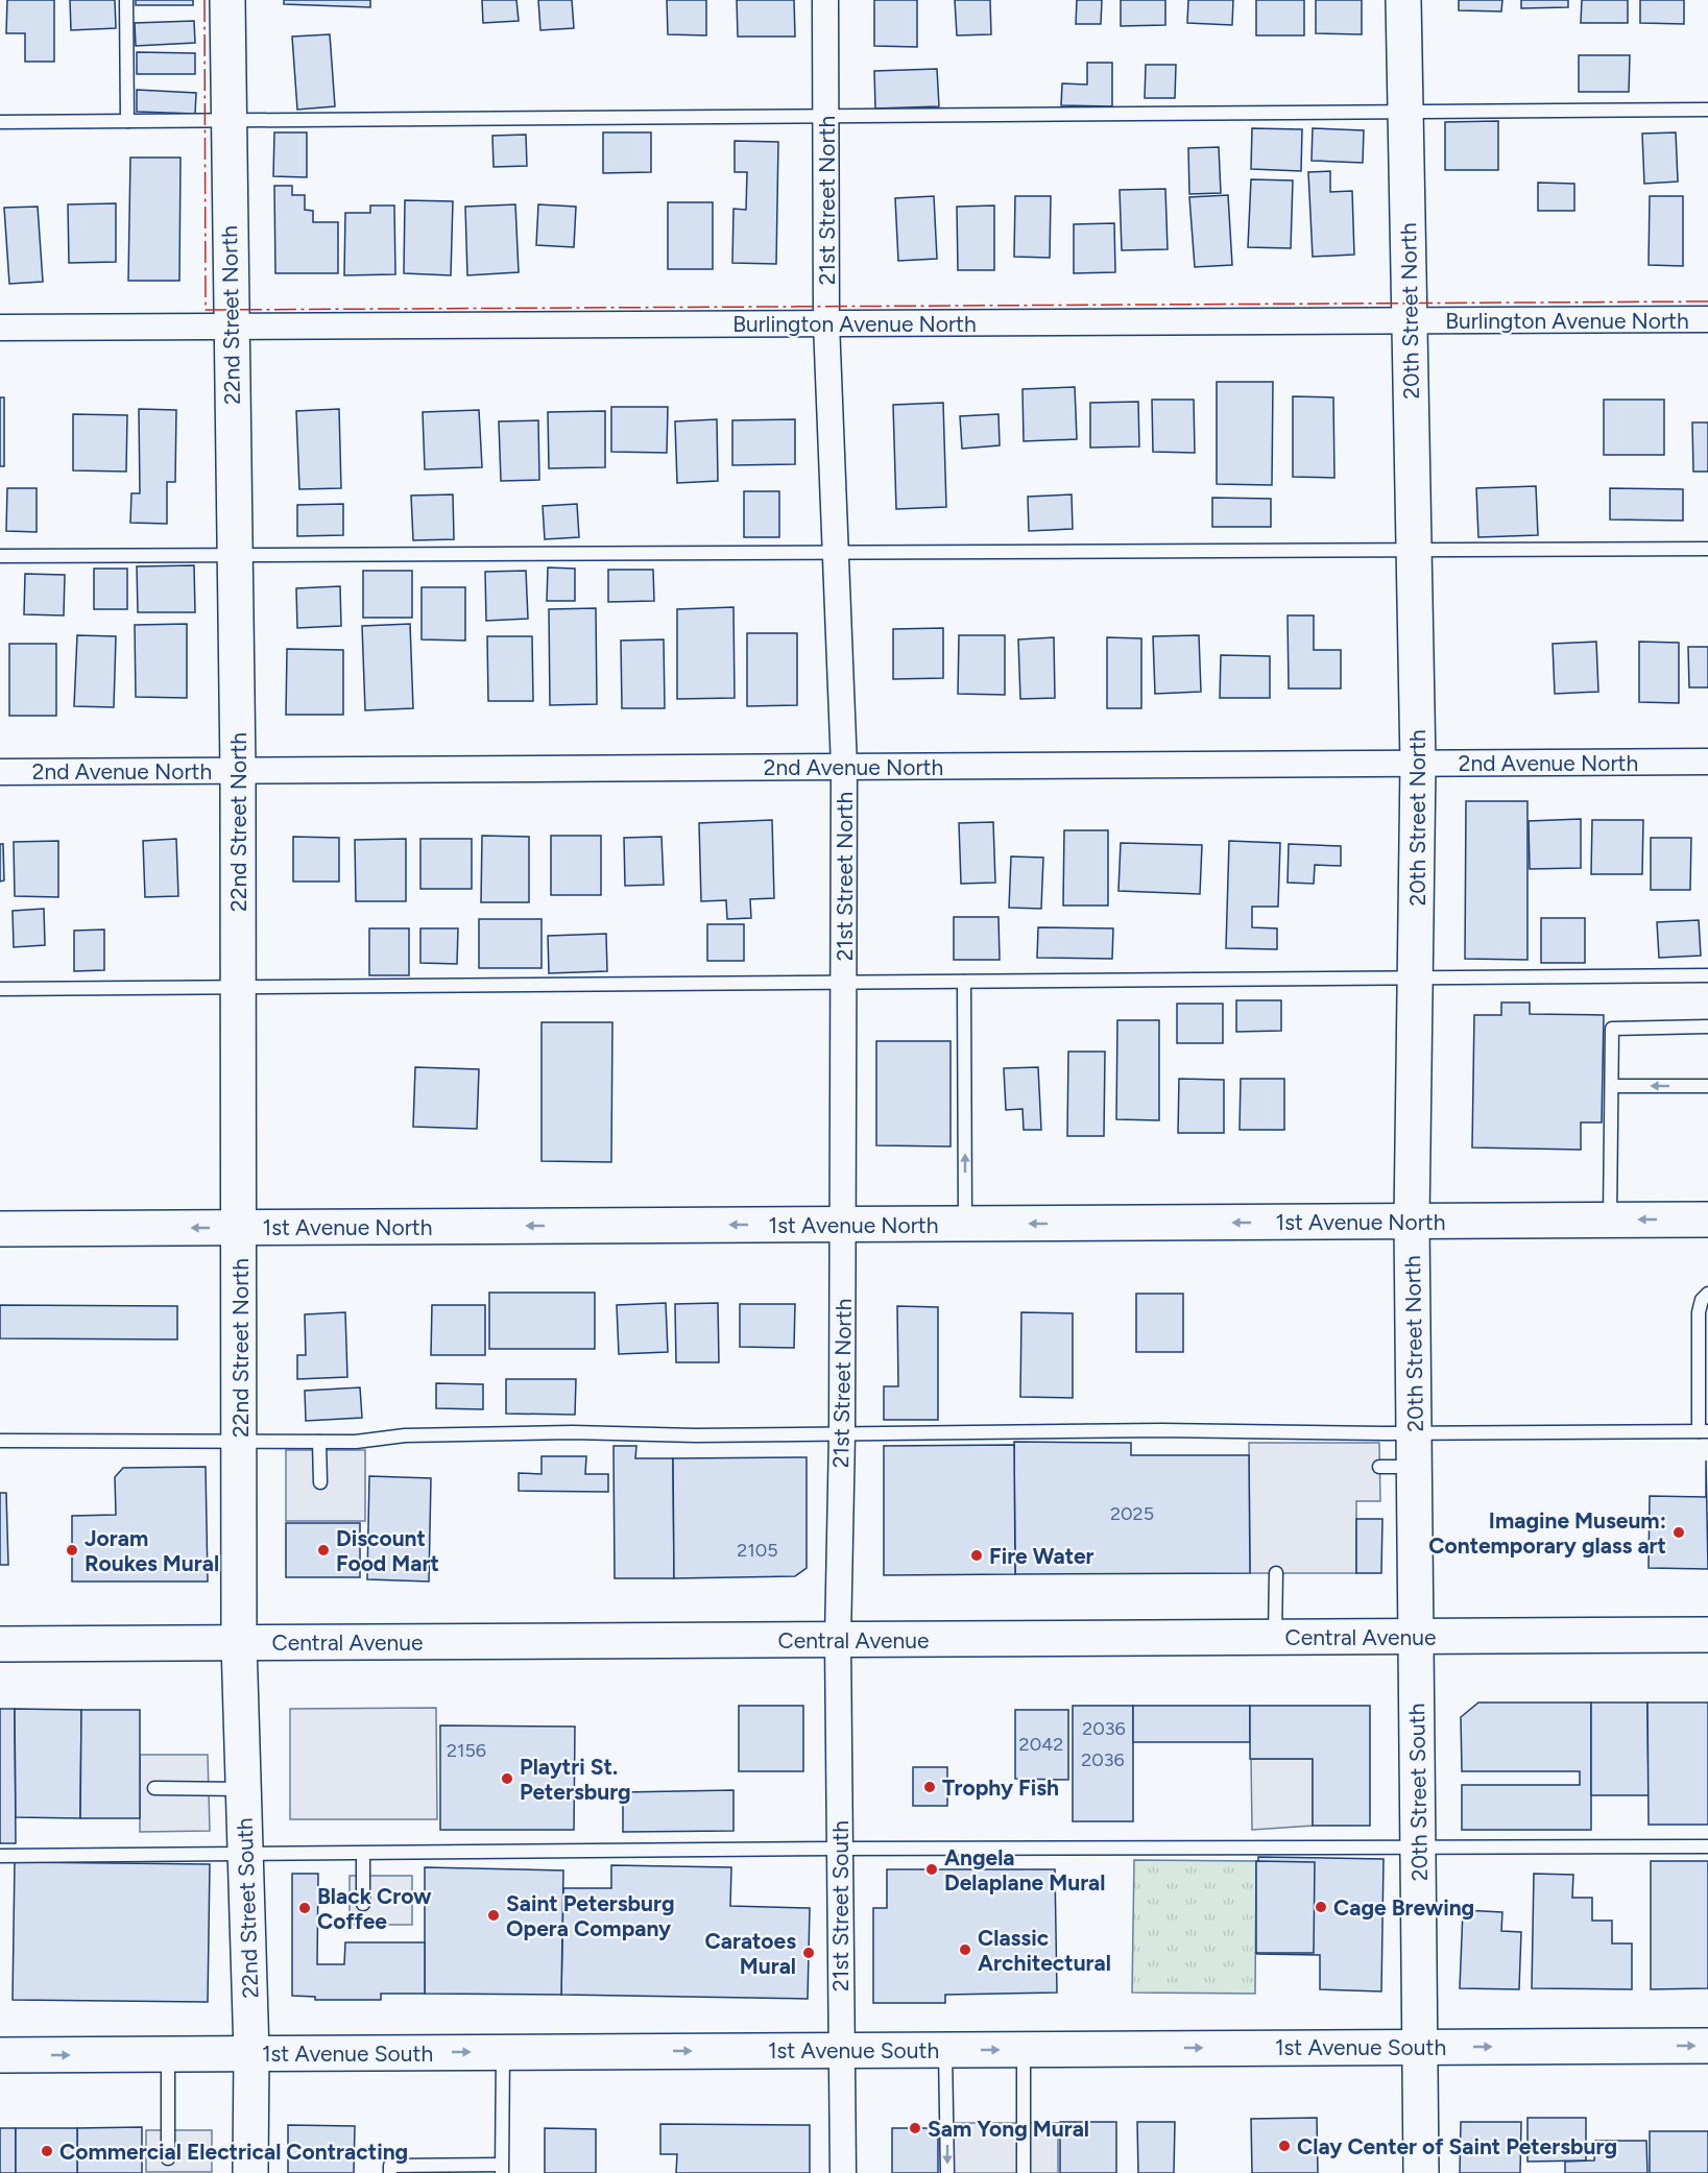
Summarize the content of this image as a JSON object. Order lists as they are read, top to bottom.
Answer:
{
  "streets": {
    "street": [
      "21st Street North",
      "20th Street North",
      "22nd Street North",
      "Burlington Avenue North",
      "2nd Avenue North",
      "1st Avenue North",
      "Central Avenue",
      "20th Street South",
      "21st Street South",
      "22nd Street South",
      "1st Avenue South"
    ]
  },
  "crossings": [
    ["21st Street North", "Burlington Avenue North"],
    ["21st Street North", "2nd Avenue North"],
    ["21st Street North", "1st Avenue North"],
    ["21st Street North", "Central Avenue"],
    ["21st Street North", "21st Street South"],
    ["20th Street North", "Burlington Avenue North"],
    ["20th Street North", "2nd Avenue North"],
    ["20th Street North", "1st Avenue North"],
    ["20th Street North", "Central Avenue"],
    ["20th Street North", "20th Street South"],
    ["22nd Street North", "Burlington Avenue North"],
    ["22nd Street North", "2nd Avenue North"],
    ["22nd Street North", "1st Avenue North"],
    ["22nd Street North", "Central Avenue"],
    ["22nd Street North", "22nd Street South"],
    ["Central Avenue", "20th Street South"],
    ["Central Avenue", "21st Street South"],
    ["Central Avenue", "22nd Street South"],
    ["20th Street South", "1st Avenue South"],
    ["21st Street South", "1st Avenue South"],
    ["22nd Street South", "1st Avenue South"]
  ],
  "one_way": ["1st Avenue North", "1st Avenue South"],
  "places": [
    "Imagine Museum: Contemporary glass art",
    "Joram Roukes Mural",
    "Discount Food Mart",
    "Fire Water",
    "Playtri St. Petersburg",
    "Trophy Fish",
    "Angela Delaplane Mural",
    "Cage Brewing",
    "Black Crow Coffee",
    "Saint Petersburg Opera Company",
    "Classic Architectural",
    "Caratoes Mural",
    "Sam Yong Mural",
    "Clay Center of Saint Petersburg",
    "Commercial Electrical Contracting"
  ],
  "house_numbers": [
    "2025",
    "2105",
    "2036",
    "2042",
    "2156",
    "2036"
  ]
}
